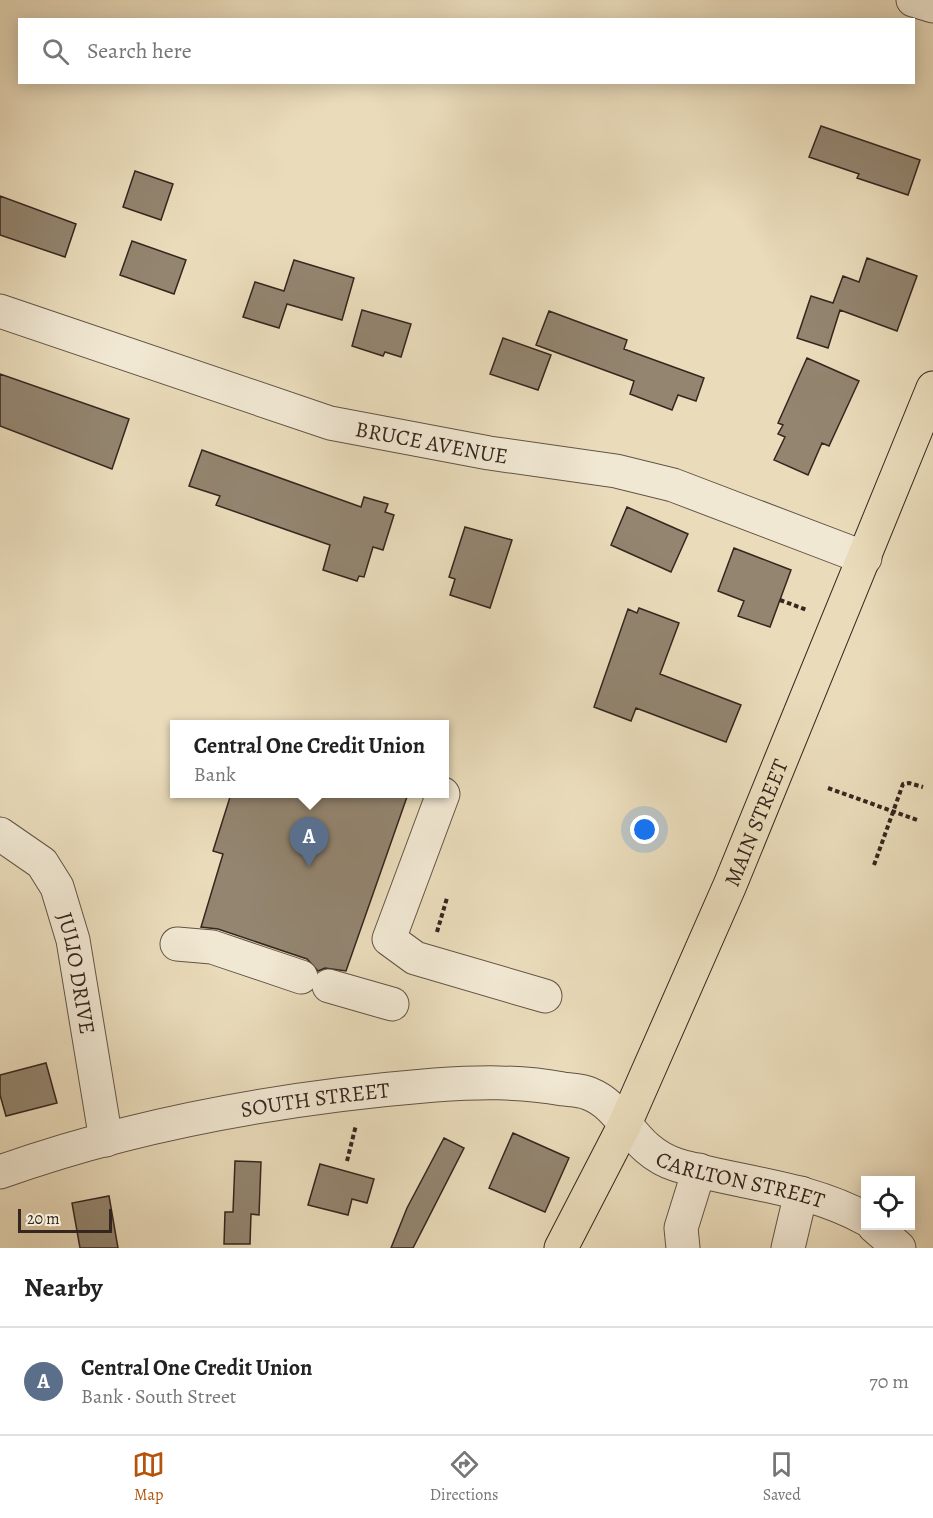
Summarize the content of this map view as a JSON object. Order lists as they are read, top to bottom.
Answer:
{
  "streets": {
    "main road": ["MAIN STREET"],
    "street": [
      "BRUCE AVENUE",
      "JULIO DRIVE",
      "SOUTH STREET",
      "CARLTON STREET"
    ]
  },
  "crossings": [
    ["BRUCE AVENUE", "MAIN STREET"],
    ["MAIN STREET", "SOUTH STREET"],
    ["MAIN STREET", "CARLTON STREET"],
    ["JULIO DRIVE", "SOUTH STREET"],
    ["SOUTH STREET", "CARLTON STREET"]
  ],
  "scale_bar": "20 m",
  "page": {
    "search": "Search here",
    "popup": ["Central One Credit Union", "Bank"],
    "pins": "A",
    "scale": "20 m",
    "heading": "Nearby",
    "list": [
      {
        "mark": "A",
        "name": "Central One Credit Union",
        "note": "Bank · South Street",
        "value": "70 m"
      }
    ],
    "nav": ["Map", "Directions", "Saved"]
  }
}
